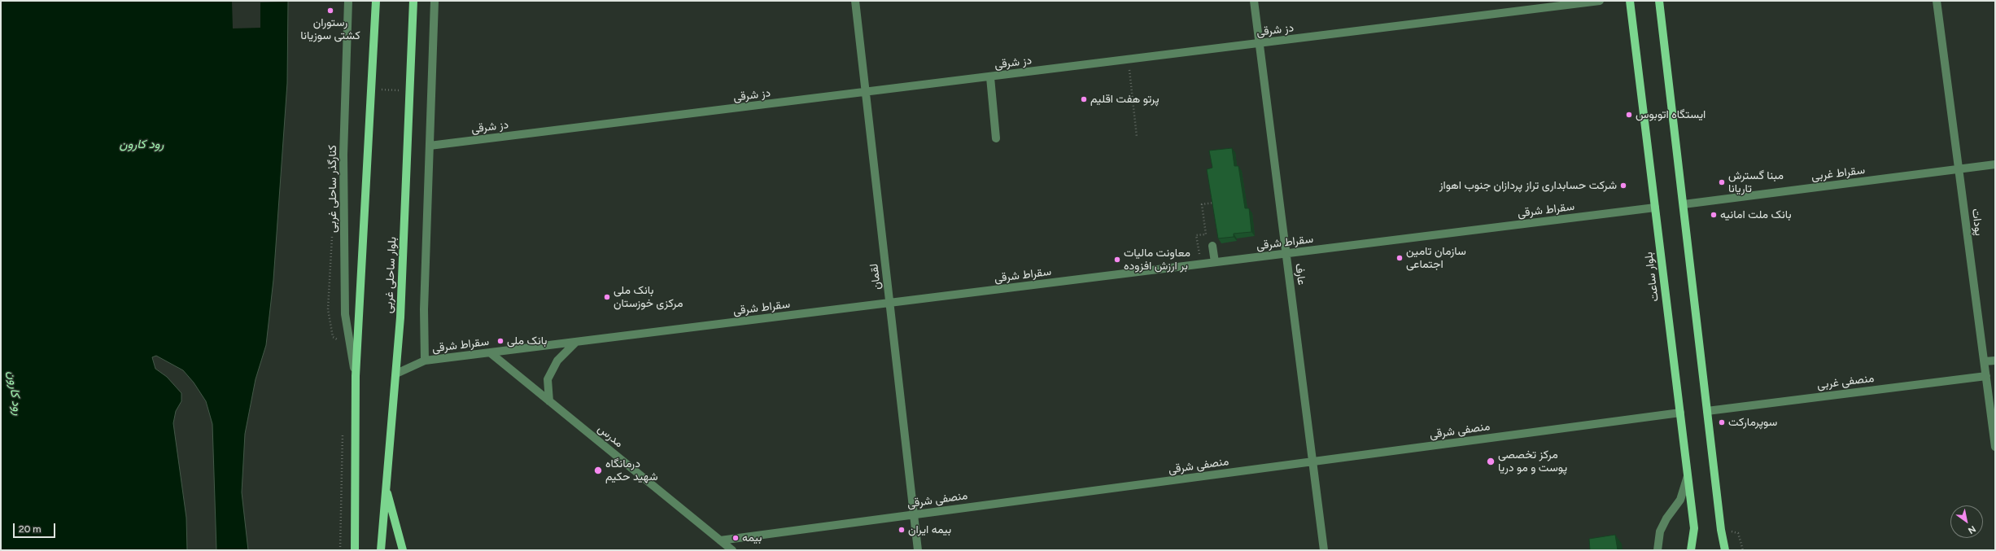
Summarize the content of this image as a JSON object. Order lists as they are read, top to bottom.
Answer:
{
  "streets": {
    "main road": ["بلوار ساحلی غربی", "بلوار ساعت"],
    "street": [
      "دز شرقی",
      "سقراط غربی",
      "کنارگذر ساحلی غربی",
      "سقراط شرقی",
      "پودات",
      "عارف",
      "لقمان",
      "منصفی غربی",
      "منصفی شرقی",
      "مدرس"
    ]
  },
  "crossings": [
    ["دز شرقی", "عارف"],
    ["دز شرقی", "لقمان"],
    ["سقراط غربی", "پودات"],
    ["سقراط شرقی", "عارف"],
    ["سقراط شرقی", "بلوار ساحلی غربی"],
    ["سقراط شرقی", "لقمان"],
    ["سقراط شرقی", "بلوار ساعت"],
    ["سقراط شرقی", "مدرس"],
    ["پودات", "منصفی غربی"],
    ["عارف", "منصفی شرقی"],
    ["لقمان", "منصفی شرقی"],
    ["بلوار ساعت", "منصفی شرقی"],
    ["منصفی شرقی", "مدرس"]
  ],
  "water": ["رود کارون"],
  "places": [
    "رستوران کشتی سوزیانا",
    "پرتو هفت اقلیم",
    "ایستگاه اتوبوس",
    "مبنا گسترش تاریانا",
    "شرکت حسابداری تراز پردازان جنوب اهواز",
    "بانک ملت امانیه",
    "سازمان تامین اجتماعی",
    "معاونت مالیات بر ارزش افزوده",
    "بانک ملی مرکزی خوزستان",
    "بانک ملی",
    "سوپرمارکت",
    "مرکز تخصصی پوست و مو دریا",
    "درمانگاه شهید حکیم",
    "بیمه ایران",
    "بیمه"
  ],
  "scale_bar": "20 m",
  "north": "bottom right"
}
